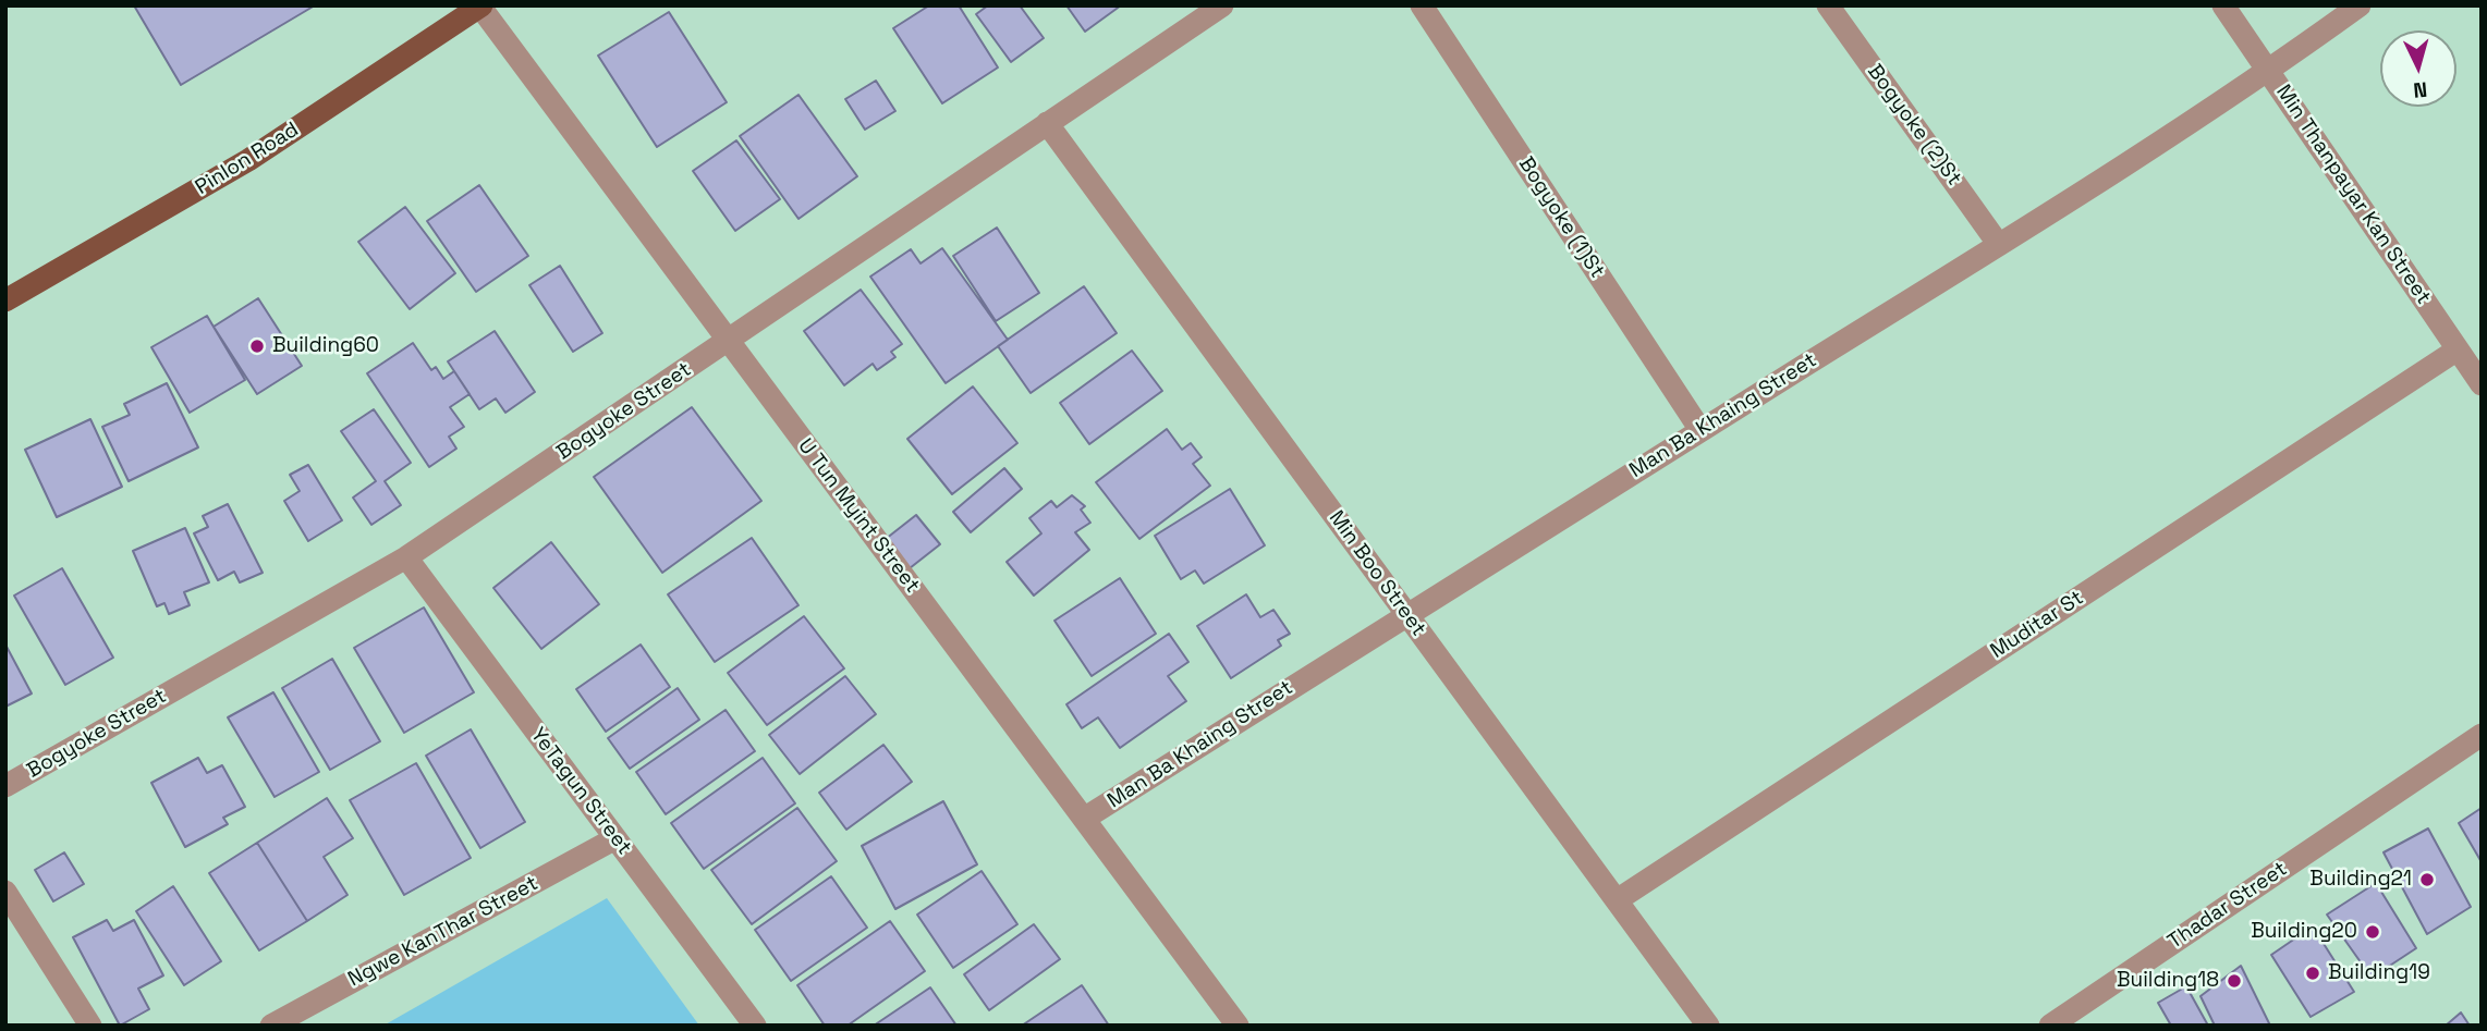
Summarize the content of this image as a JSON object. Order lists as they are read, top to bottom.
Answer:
{
  "streets": {
    "main road": ["Pinlon Road"],
    "street": [
      "Bogyoke (2)St",
      "Min Thanpayar Kan Street",
      "Bogyoke (1)St",
      "Bogyoke Street",
      "Man Ba Khaing Street",
      "U Tun Myint Street",
      "Min Boo Street",
      "Muditar St",
      "YeTagun Street",
      "Thadar Street",
      "Ngwe KanThar Street"
    ]
  },
  "crossings": [
    ["Bogyoke (2)St", "Man Ba Khaing Street"],
    ["Pinlon Road", "U Tun Myint Street"],
    ["Min Thanpayar Kan Street", "Man Ba Khaing Street"],
    ["Min Thanpayar Kan Street", "Muditar St"],
    ["Bogyoke (1)St", "Man Ba Khaing Street"],
    ["Bogyoke Street", "U Tun Myint Street"],
    ["Bogyoke Street", "Min Boo Street"],
    ["Bogyoke Street", "YeTagun Street"],
    ["Man Ba Khaing Street", "U Tun Myint Street"],
    ["Man Ba Khaing Street", "Min Boo Street"],
    ["Min Boo Street", "Muditar St"],
    ["YeTagun Street", "Ngwe KanThar Street"]
  ],
  "places": [
    "Building60",
    "Building21",
    "Building20",
    "Building19",
    "Building18"
  ],
  "north": "bottom"
}
